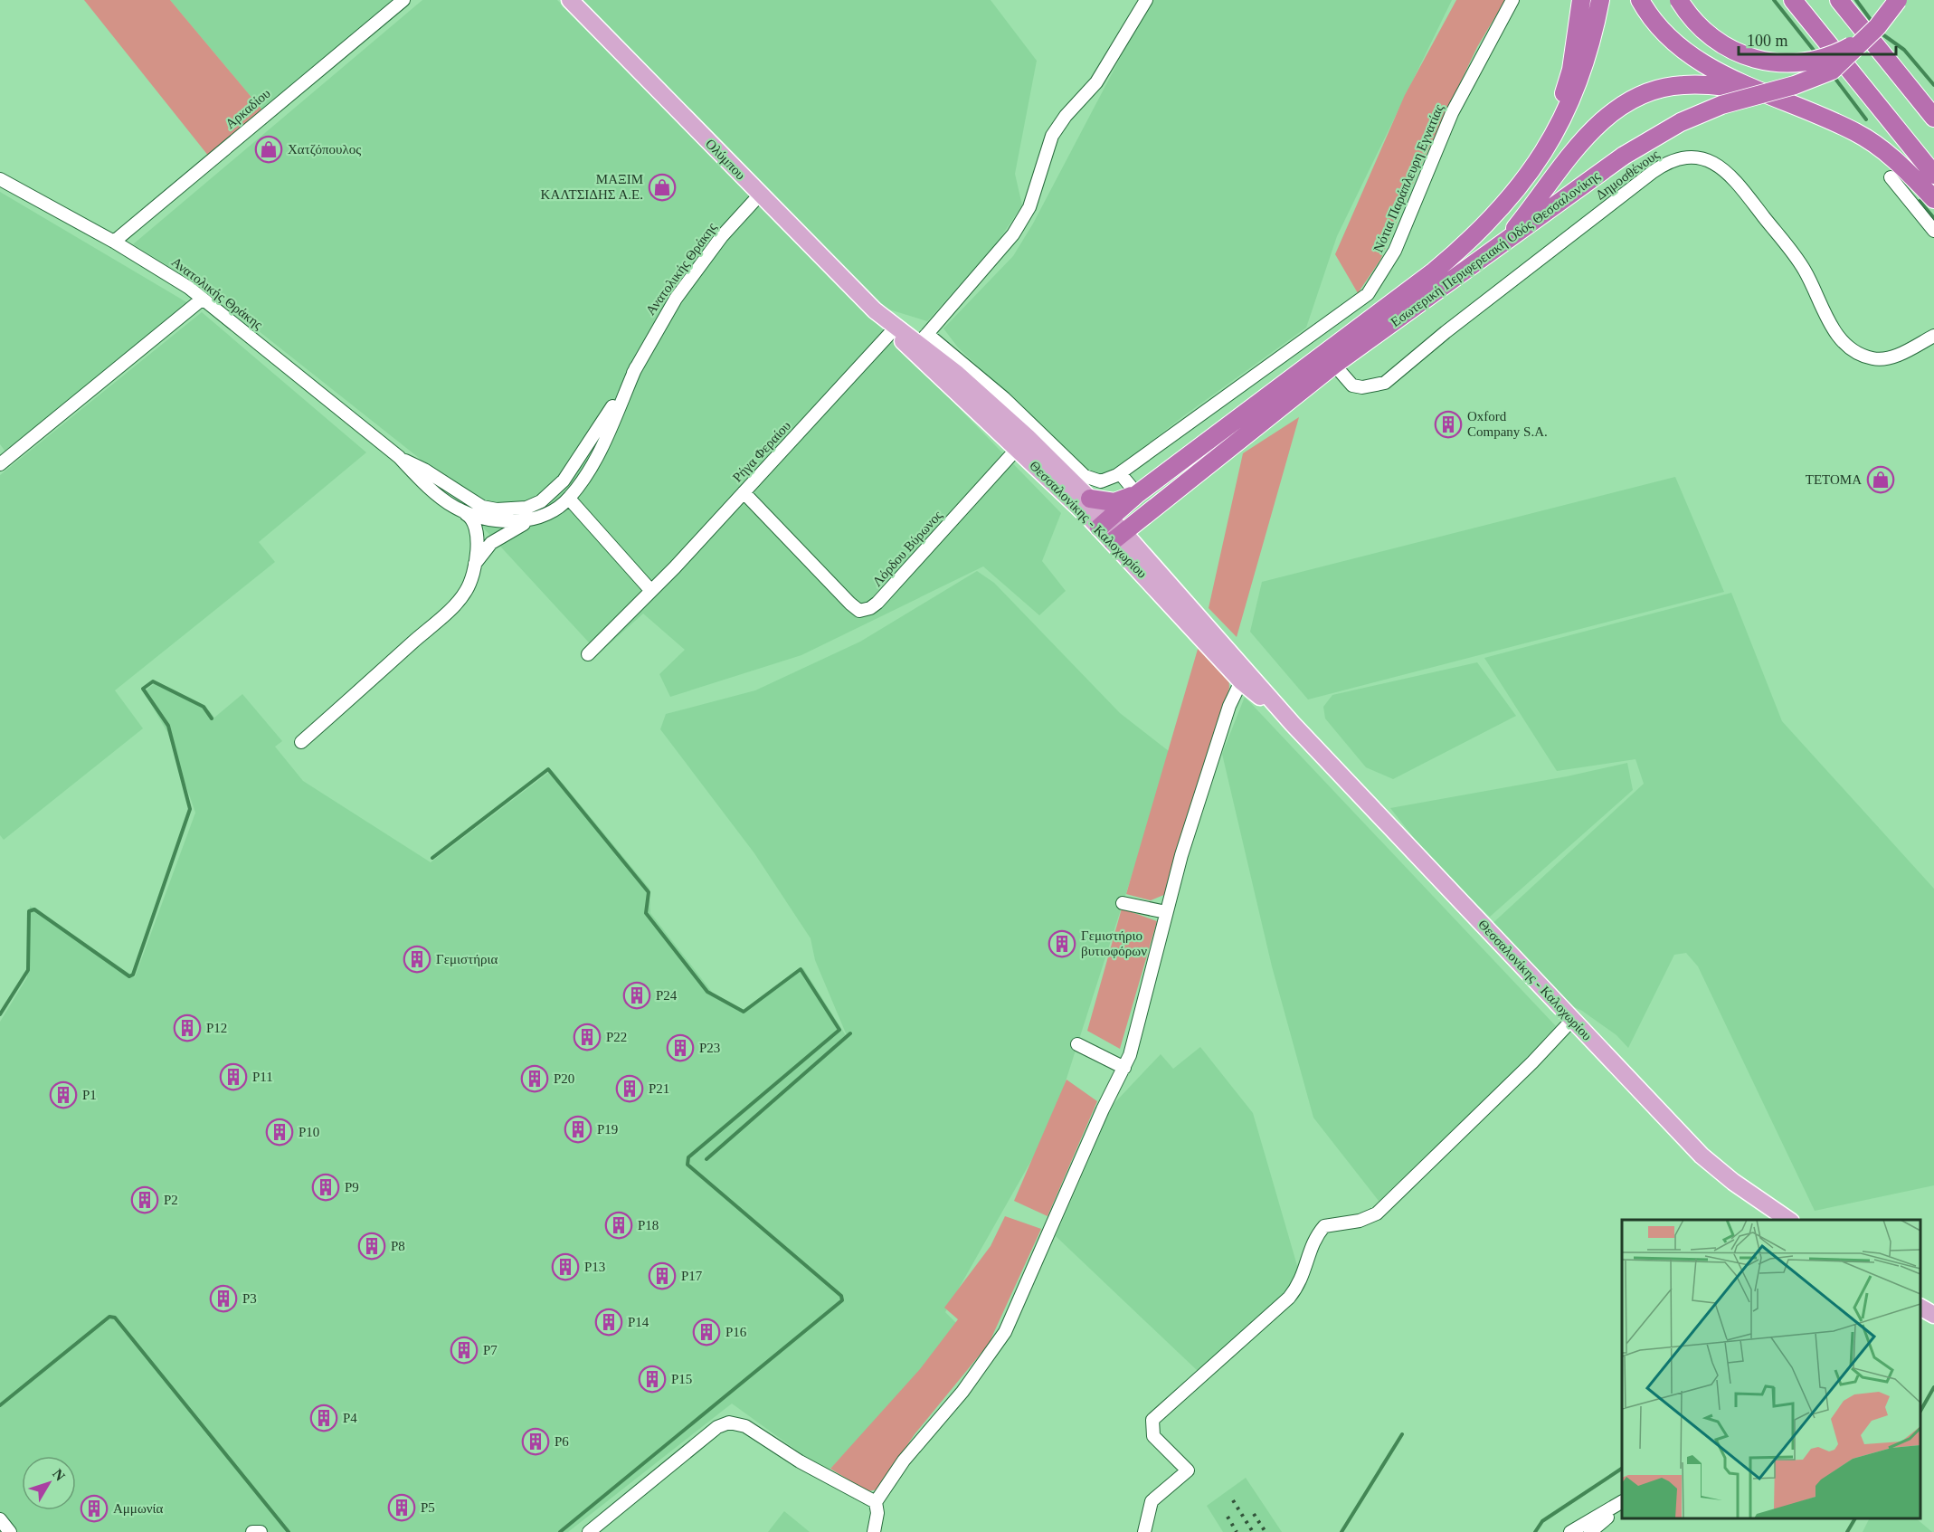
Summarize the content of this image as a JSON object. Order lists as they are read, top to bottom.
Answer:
{
  "streets": {
    "highway": ["Εσωτερική Περιφερειακή Οδός Θεσσαλονίκης"],
    "main road": ["Ολύμπου", "Θεσσαλονίκης - Καλοχωρίου"],
    "street": [
      "Αρκαδίου",
      "Δημοσθένους",
      "Νότια Παράπλευρη Εγνατίας",
      "Ανατολικής Θράκης",
      "Ρήγα Φεραίου",
      "Λόρδου Βύρωνος"
    ]
  },
  "crossings": [
    ["Αρκαδίου", "Ανατολικής Θράκης"],
    ["Ολύμπου", "Ανατολικής Θράκης"],
    ["Ολύμπου", "Θεσσαλονίκης - Καλοχωρίου"],
    ["Δημοσθένους", "Εσωτερική Περιφερειακή Οδός Θεσσαλονίκης"],
    ["Εσωτερική Περιφερειακή Οδός Θεσσαλονίκης", "Θεσσαλονίκης - Καλοχωρίου"],
    ["Ρήγα Φεραίου", "Θεσσαλονίκης - Καλοχωρίου"],
    ["Ρήγα Φεραίου", "Λόρδου Βύρωνος"],
    ["Θεσσαλονίκης - Καλοχωρίου", "Λόρδου Βύρωνος"]
  ],
  "places": {
    "shop": ["Χατζόπουλος", "ΜΑΞΙΜ ΚΑΛΤΣΙΔΗΣ Α.Ε.", "TETOMA"],
    "building": [
      "Oxford Company S.A.",
      "Γεμιστήριο βυτιοφόρων",
      "Γεμιστήρια",
      "P24",
      "P12",
      "P22",
      "P23",
      "P11",
      "P20",
      "P21",
      "P1",
      "P19",
      "P10",
      "P9",
      "P2",
      "P18",
      "P8",
      "P13",
      "P17",
      "P3",
      "P14",
      "P16",
      "P7",
      "P15",
      "P4",
      "P6",
      "P5",
      "Αμμωνία"
    ]
  },
  "scale_bar": "100 m",
  "north": "top right"
}
